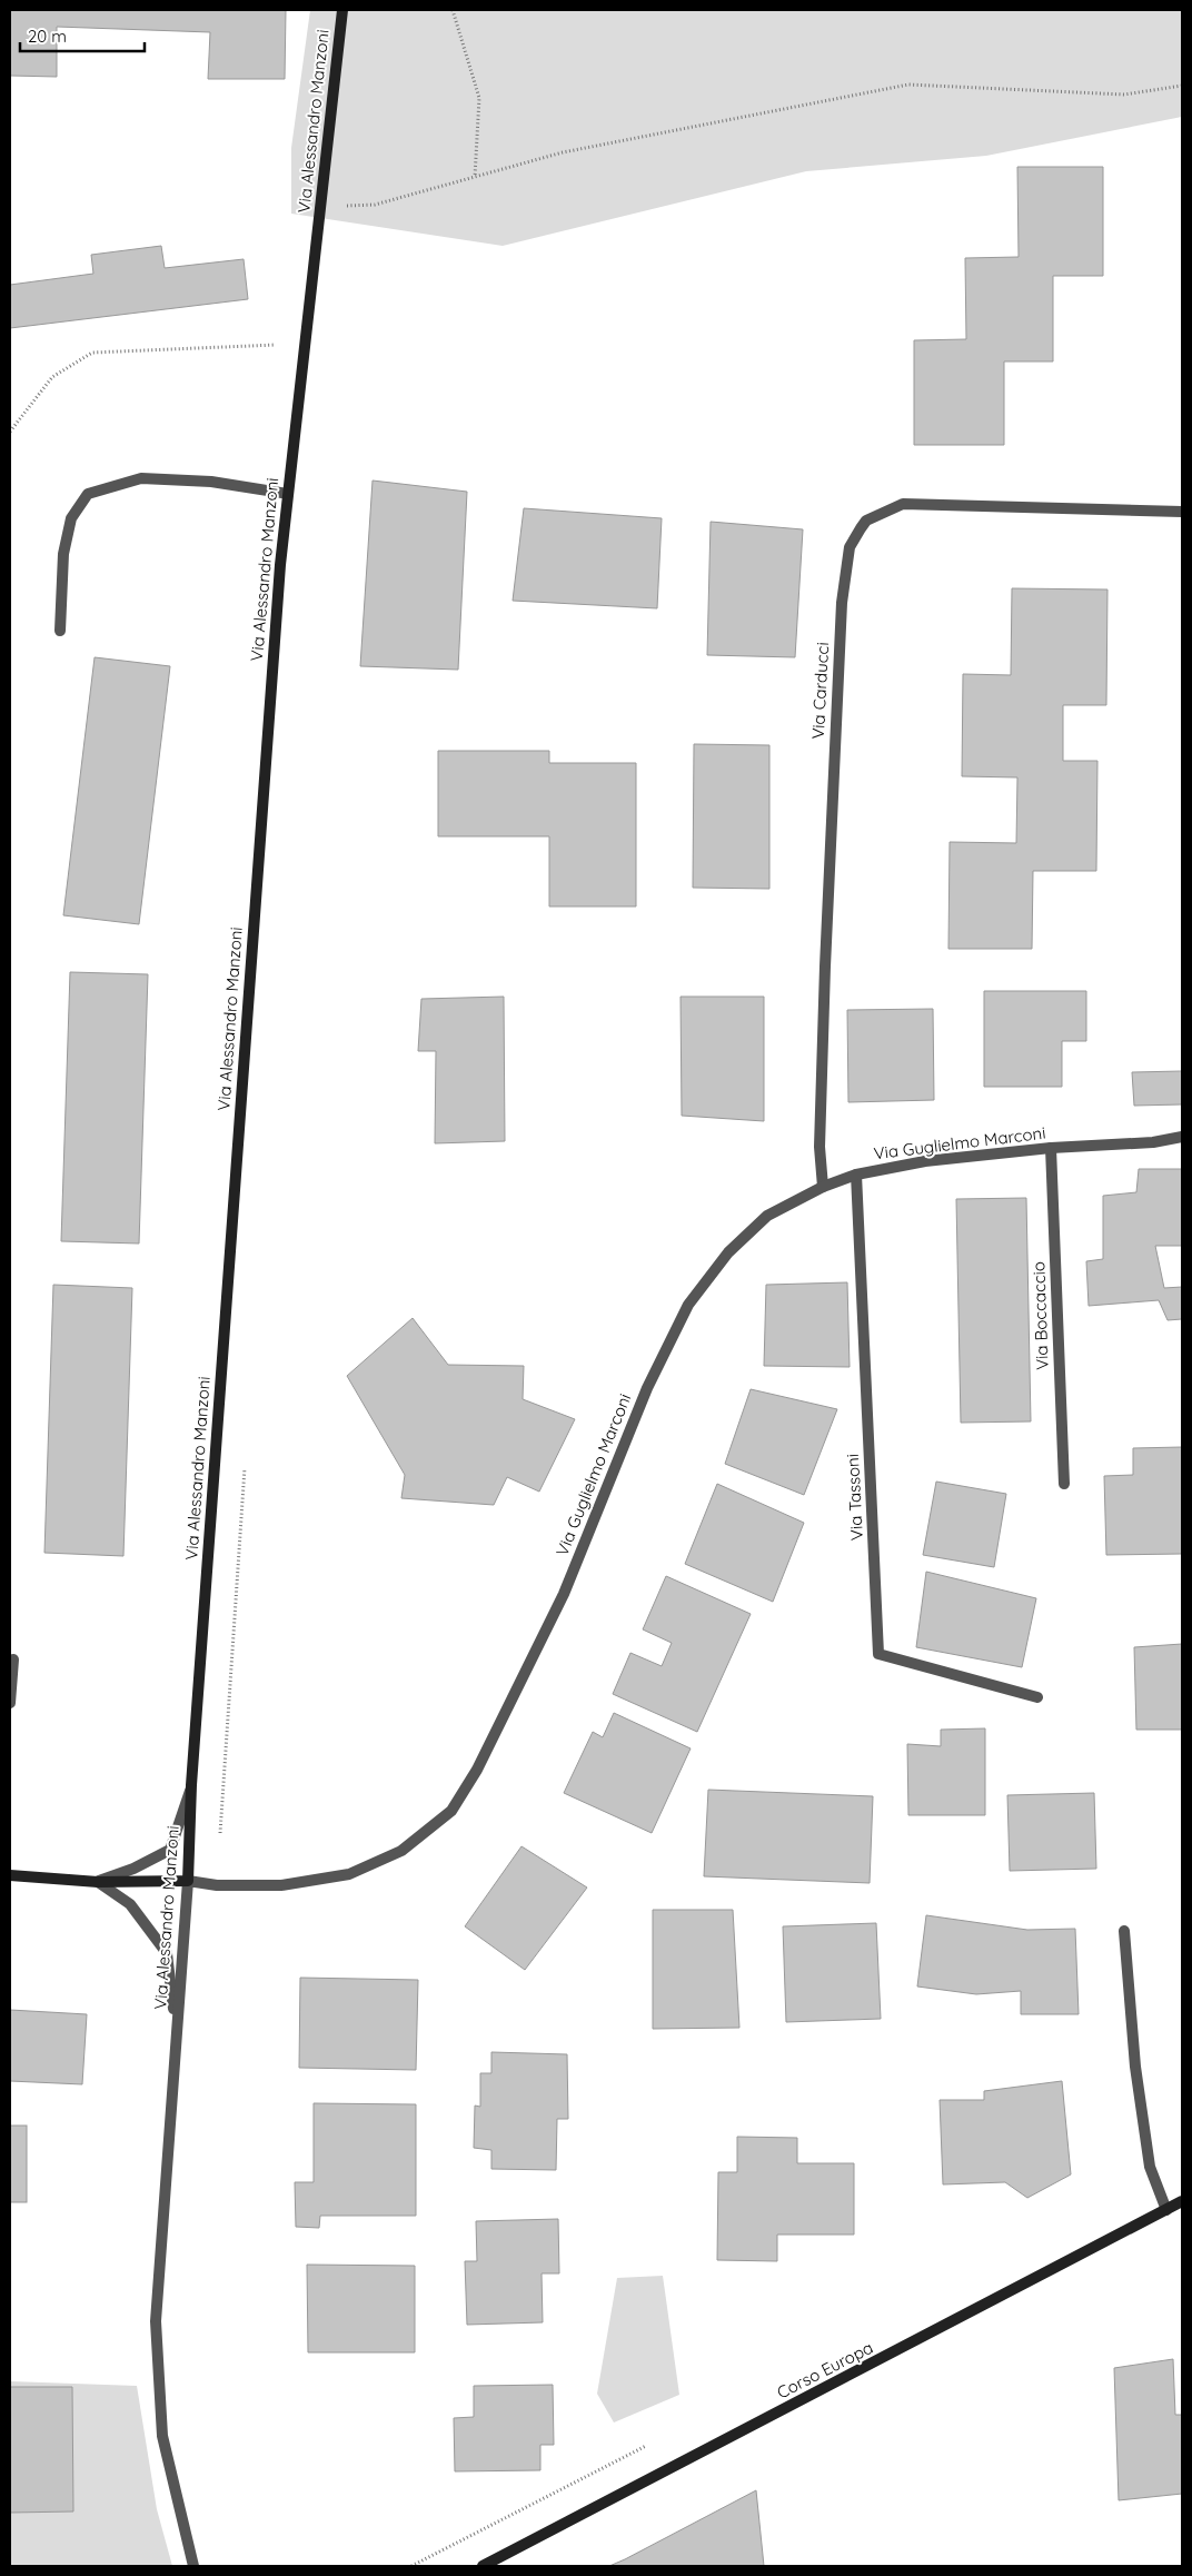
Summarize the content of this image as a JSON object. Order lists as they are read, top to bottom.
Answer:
{
  "streets": {
    "street": [
      "Via Alessandro Manzoni",
      "Via Carducci",
      "Via Guglielmo Marconi",
      "Via Boccaccio",
      "Via Tassoni",
      "Corso Europa"
    ]
  },
  "crossings": [
    ["Via Alessandro Manzoni", "Via Guglielmo Marconi"],
    ["Via Carducci", "Via Guglielmo Marconi"],
    ["Via Guglielmo Marconi", "Via Boccaccio"],
    ["Via Guglielmo Marconi", "Via Tassoni"]
  ],
  "scale_bar": "20 m"
}
